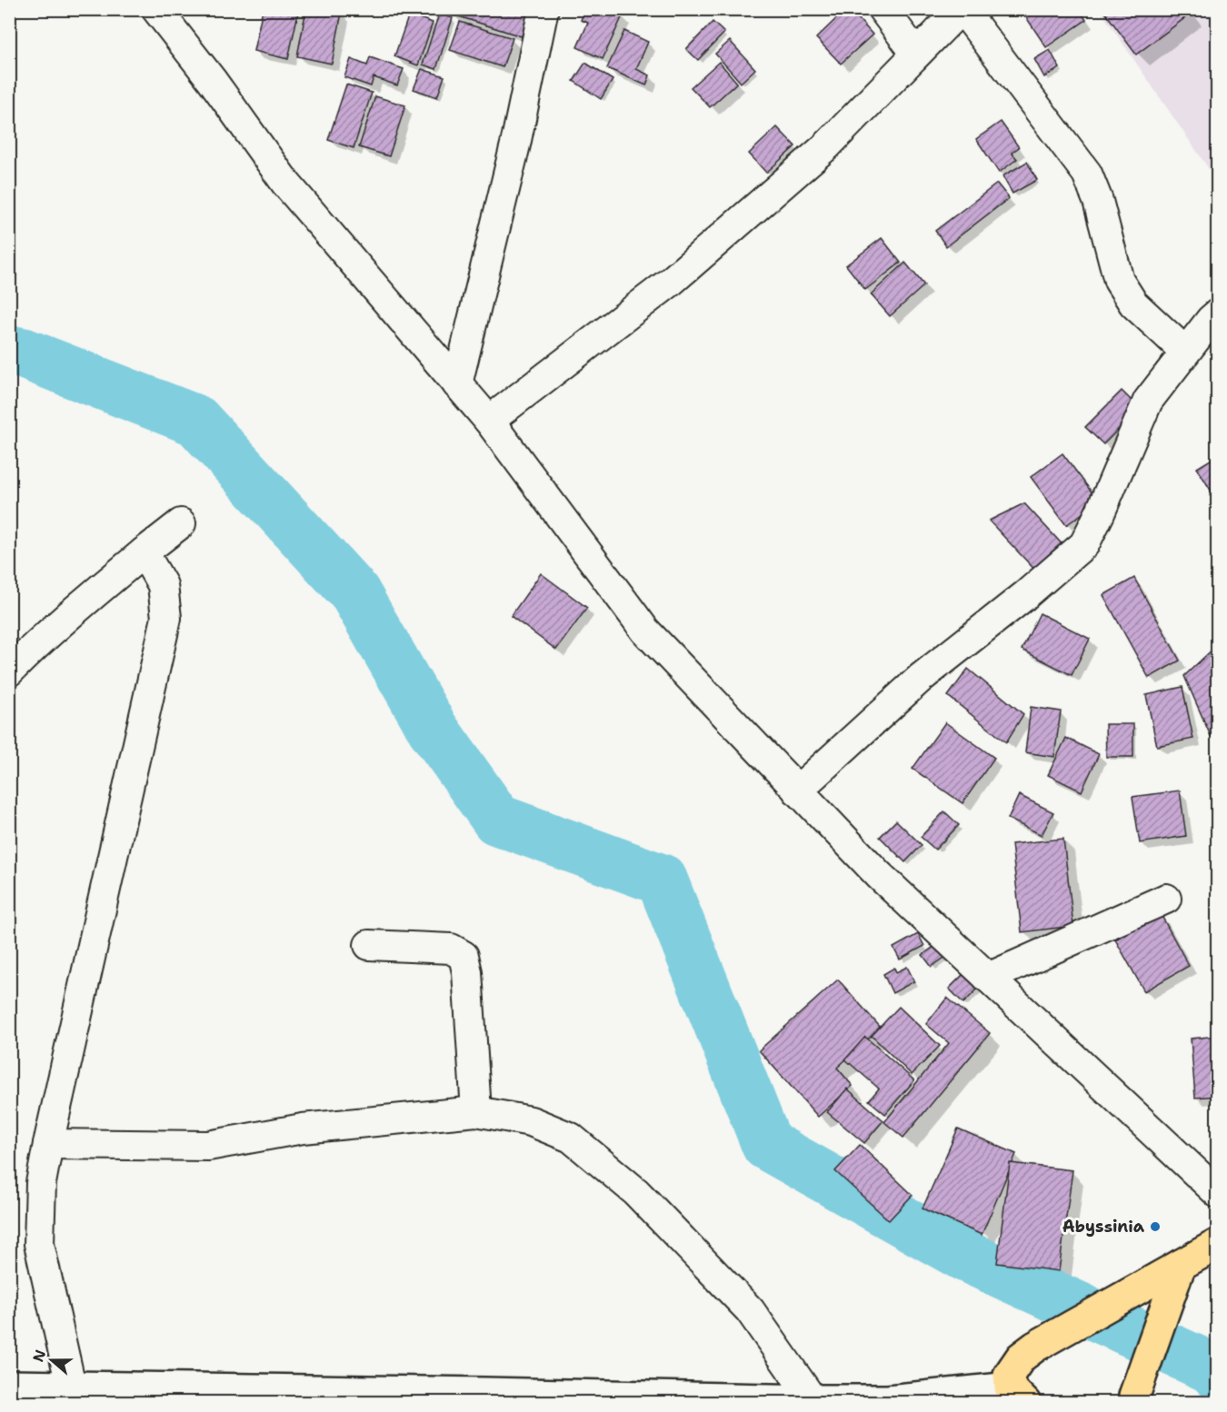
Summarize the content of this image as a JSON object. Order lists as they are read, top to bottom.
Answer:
{
  "places": ["Abyssinia"],
  "north": "left"
}
